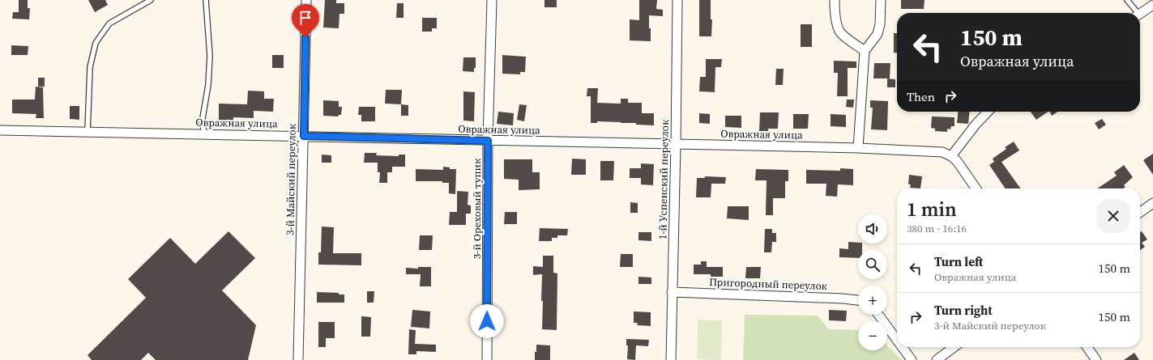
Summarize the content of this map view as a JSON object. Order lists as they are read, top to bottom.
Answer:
{
  "streets": {
    "street": [
      "Овражная улица",
      "3-й Майский переулок",
      "1-й Успенский переулок",
      "3-й Ореховый тупик",
      "Пригородный переулок"
    ]
  },
  "crossings": [
    ["Овражная улица", "3-й Майский переулок"],
    ["Овражная улица", "1-й Успенский переулок"],
    ["Овражная улица", "3-й Ореховый тупик"],
    ["1-й Успенский переулок", "Пригородный переулок"]
  ],
  "page": {
    "turn": ["150 m", "Овражная улица"],
    "then": "Then",
    "heading": ["1 min", "380 m · 16:16"],
    "map_buttons": ["+", "−"],
    "list": [
      {
        "name": "Turn left",
        "note": "Овражная улица",
        "value": "150 m"
      },
      {
        "name": "Turn right",
        "note": "3-й Майский переулок",
        "value": "150 m"
      }
    ]
  }
}
